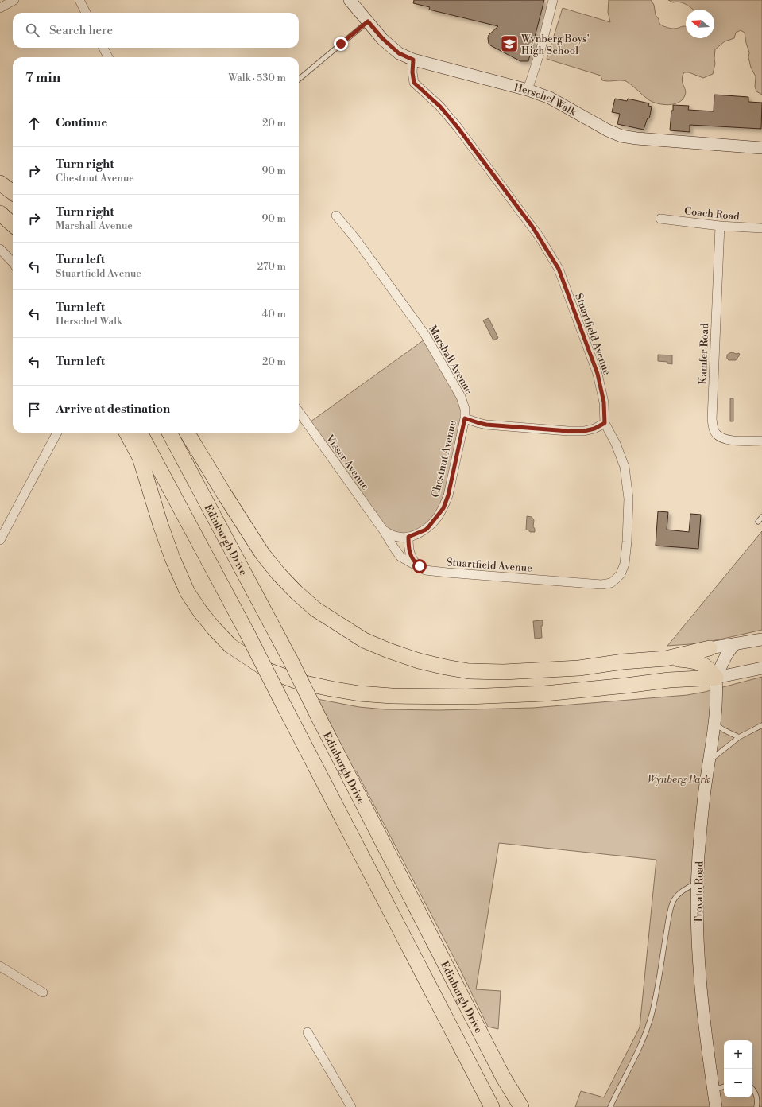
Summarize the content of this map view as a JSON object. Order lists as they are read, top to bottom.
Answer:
{
  "streets": {
    "highway": ["Edinburgh Drive"],
    "main road": ["Herschel Walk", "Trovato Road"],
    "street": [
      "Coach Road",
      "Stuartfield Avenue",
      "Kamfer Road",
      "Marshall Avenue",
      "Chestnut Avenue",
      "Visser Avenue"
    ]
  },
  "crossings": [
    ["Herschel Walk", "Stuartfield Avenue"],
    ["Coach Road", "Kamfer Road"],
    ["Stuartfield Avenue", "Chestnut Avenue"],
    ["Stuartfield Avenue", "Visser Avenue"],
    ["Marshall Avenue", "Chestnut Avenue"],
    ["Chestnut Avenue", "Visser Avenue"]
  ],
  "parks": ["Wynberg Park"],
  "places": {
    "school or university": ["Wynberg Boys' High School"]
  },
  "north": "left",
  "page": {
    "search": "Search here",
    "heading": ["7 min", "Walk · 530 m"],
    "list": [
      ["Continue", "20 m"],
      ["Turn right", "Chestnut Avenue", "90 m"],
      ["Turn right", "Marshall Avenue", "90 m"],
      ["Turn left", "Stuartfield Avenue", "270 m"],
      ["Turn left", "Herschel Walk", "40 m"],
      ["Turn left", "20 m"],
      "Arrive at destination"
    ],
    "map_buttons": ["+", "−"]
  }
}
